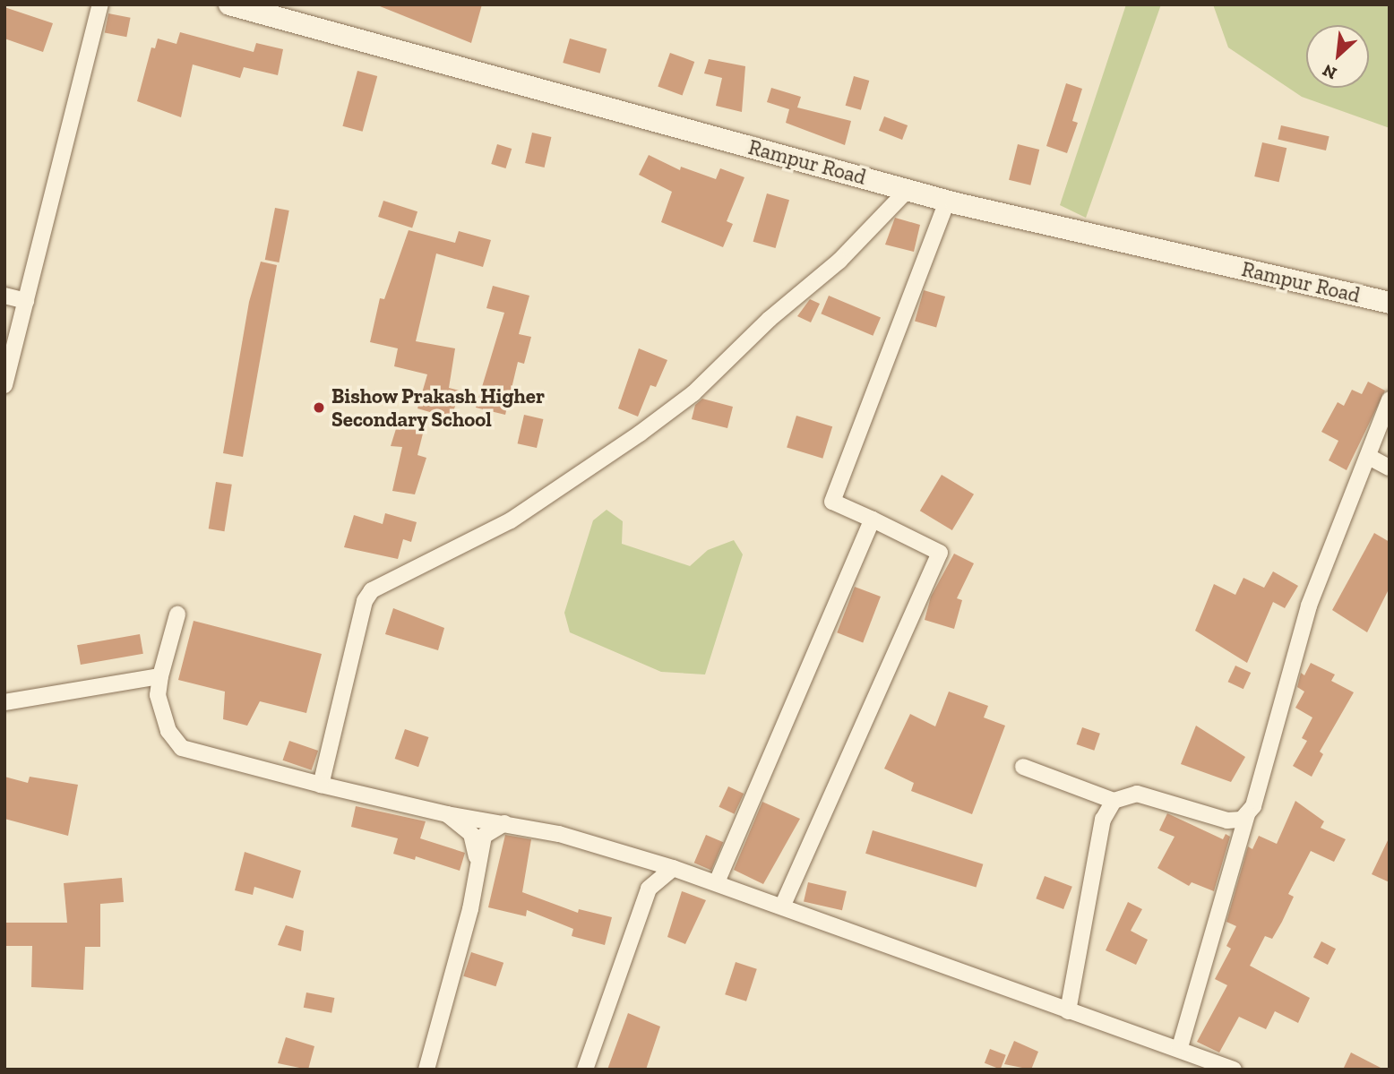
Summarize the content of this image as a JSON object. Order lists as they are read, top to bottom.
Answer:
{
  "streets": {
    "main road": ["Rampur Road"]
  },
  "places": ["Bishow Prakash Higher Secondary School"],
  "north": "bottom left"
}
